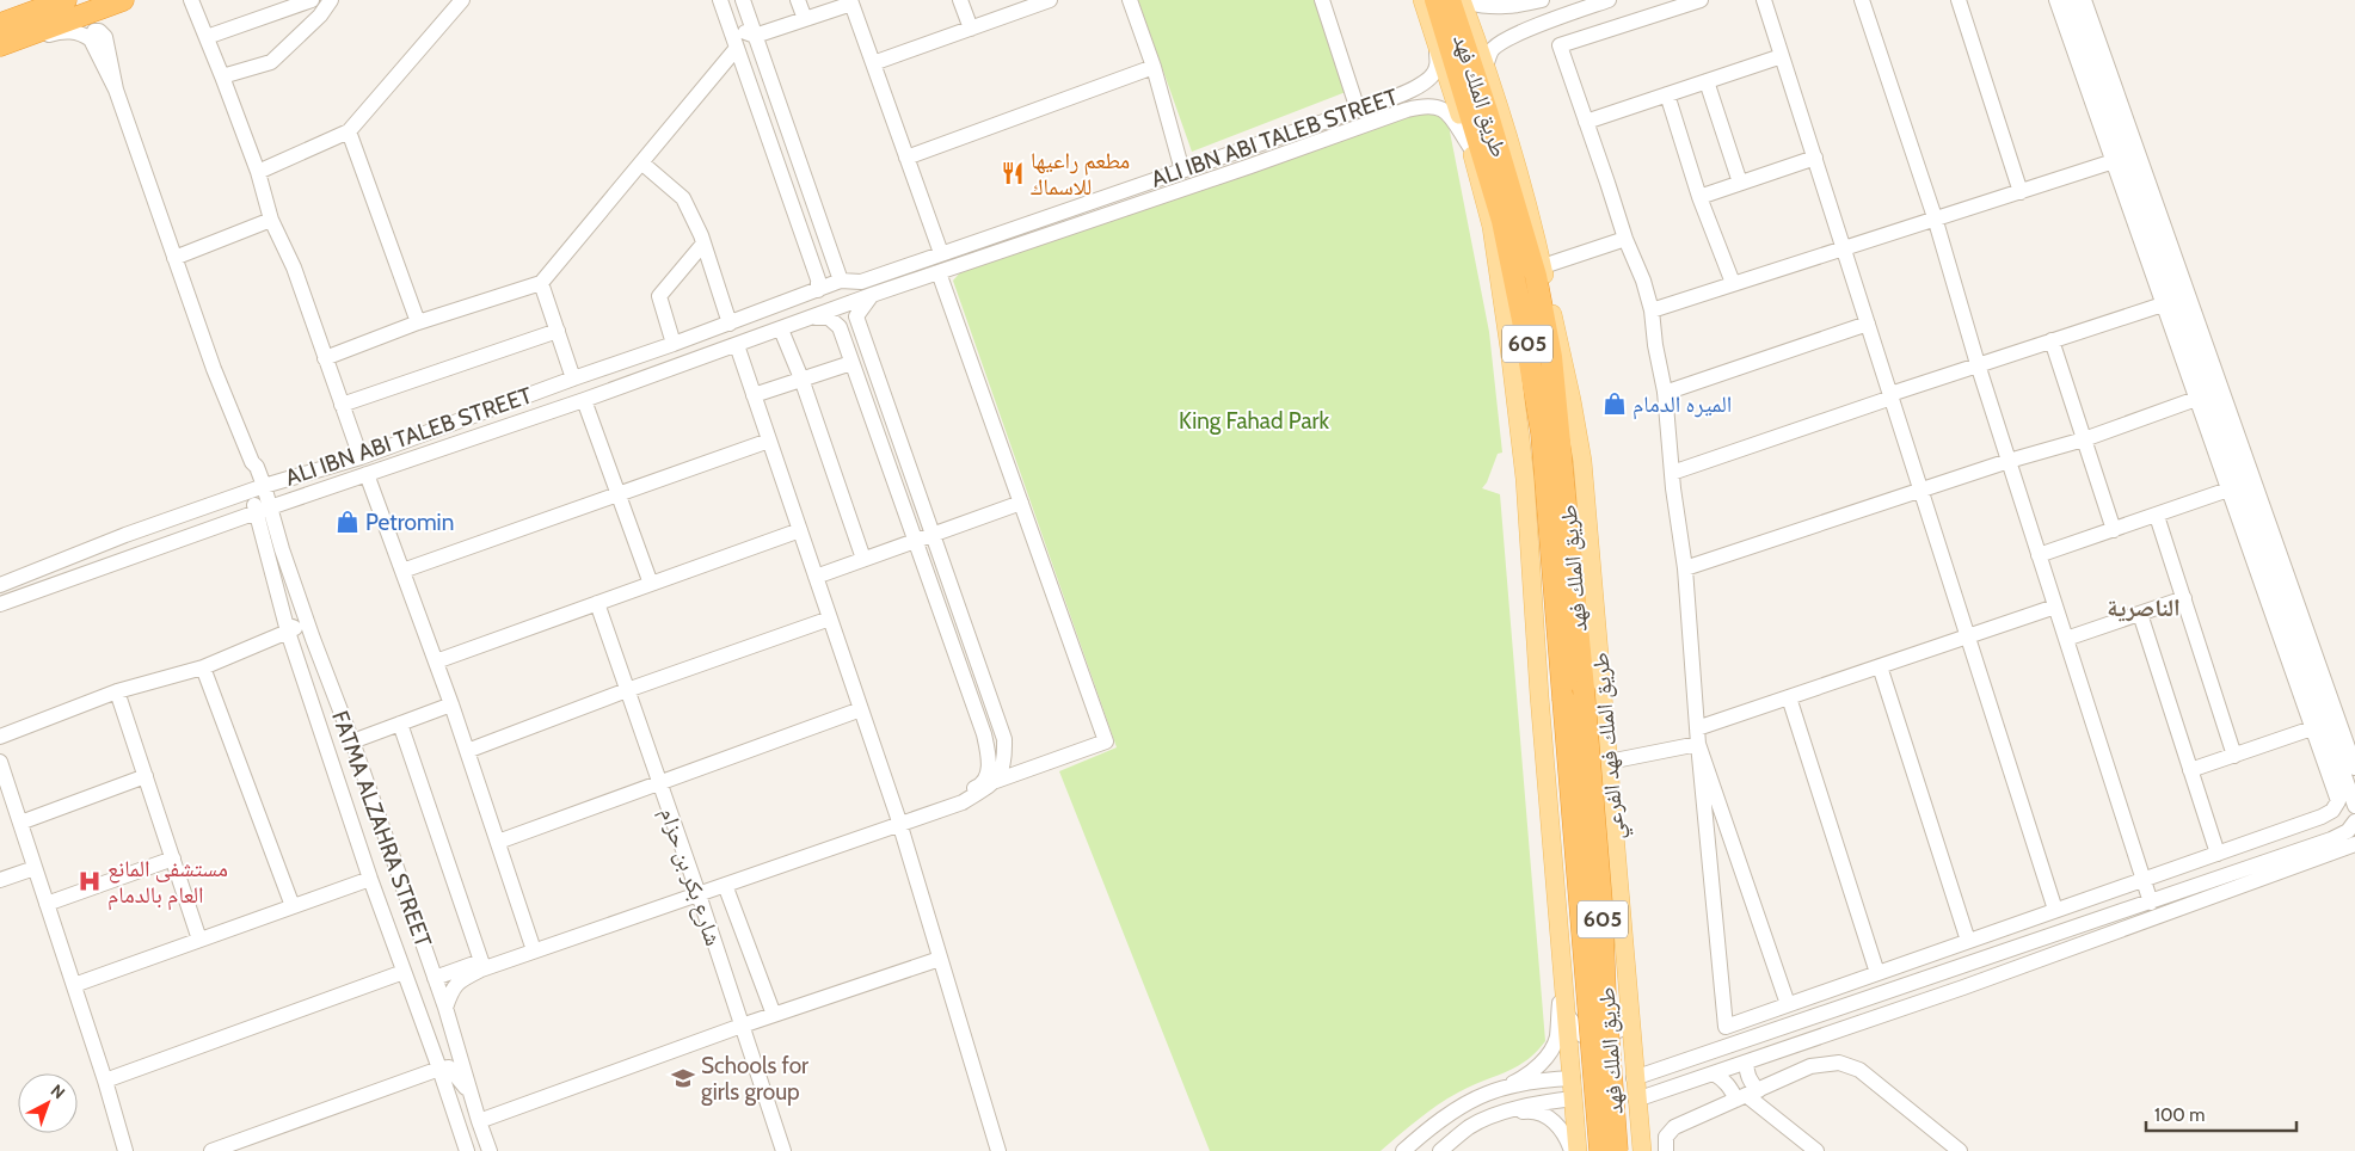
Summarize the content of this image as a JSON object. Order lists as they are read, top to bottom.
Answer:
{
  "streets": {
    "highway": ["طريق الملك فهد", "605"],
    "main road": ["طريق الملك فهد الفرعي"],
    "street": ["ALI IBN ABI TALEB STREET", "FATMA ALZAHRA STREET", "شارع بكر بن حزام"]
  },
  "crossings": [
    ["ALI IBN ABI TALEB STREET", "FATMA ALZAHRA STREET"]
  ],
  "districts": ["الناصرية"],
  "parks": ["King Fahad Park"],
  "places": {
    "restaurant": ["مطعم راعيها للاسماك"],
    "shop": ["الميره الدمام", "Petromin"],
    "hospital": ["مستشفى المانع العام بالدمام"],
    "school or university": ["Schools for girls group"]
  },
  "scale_bar": "100 m",
  "north": "top right"
}
